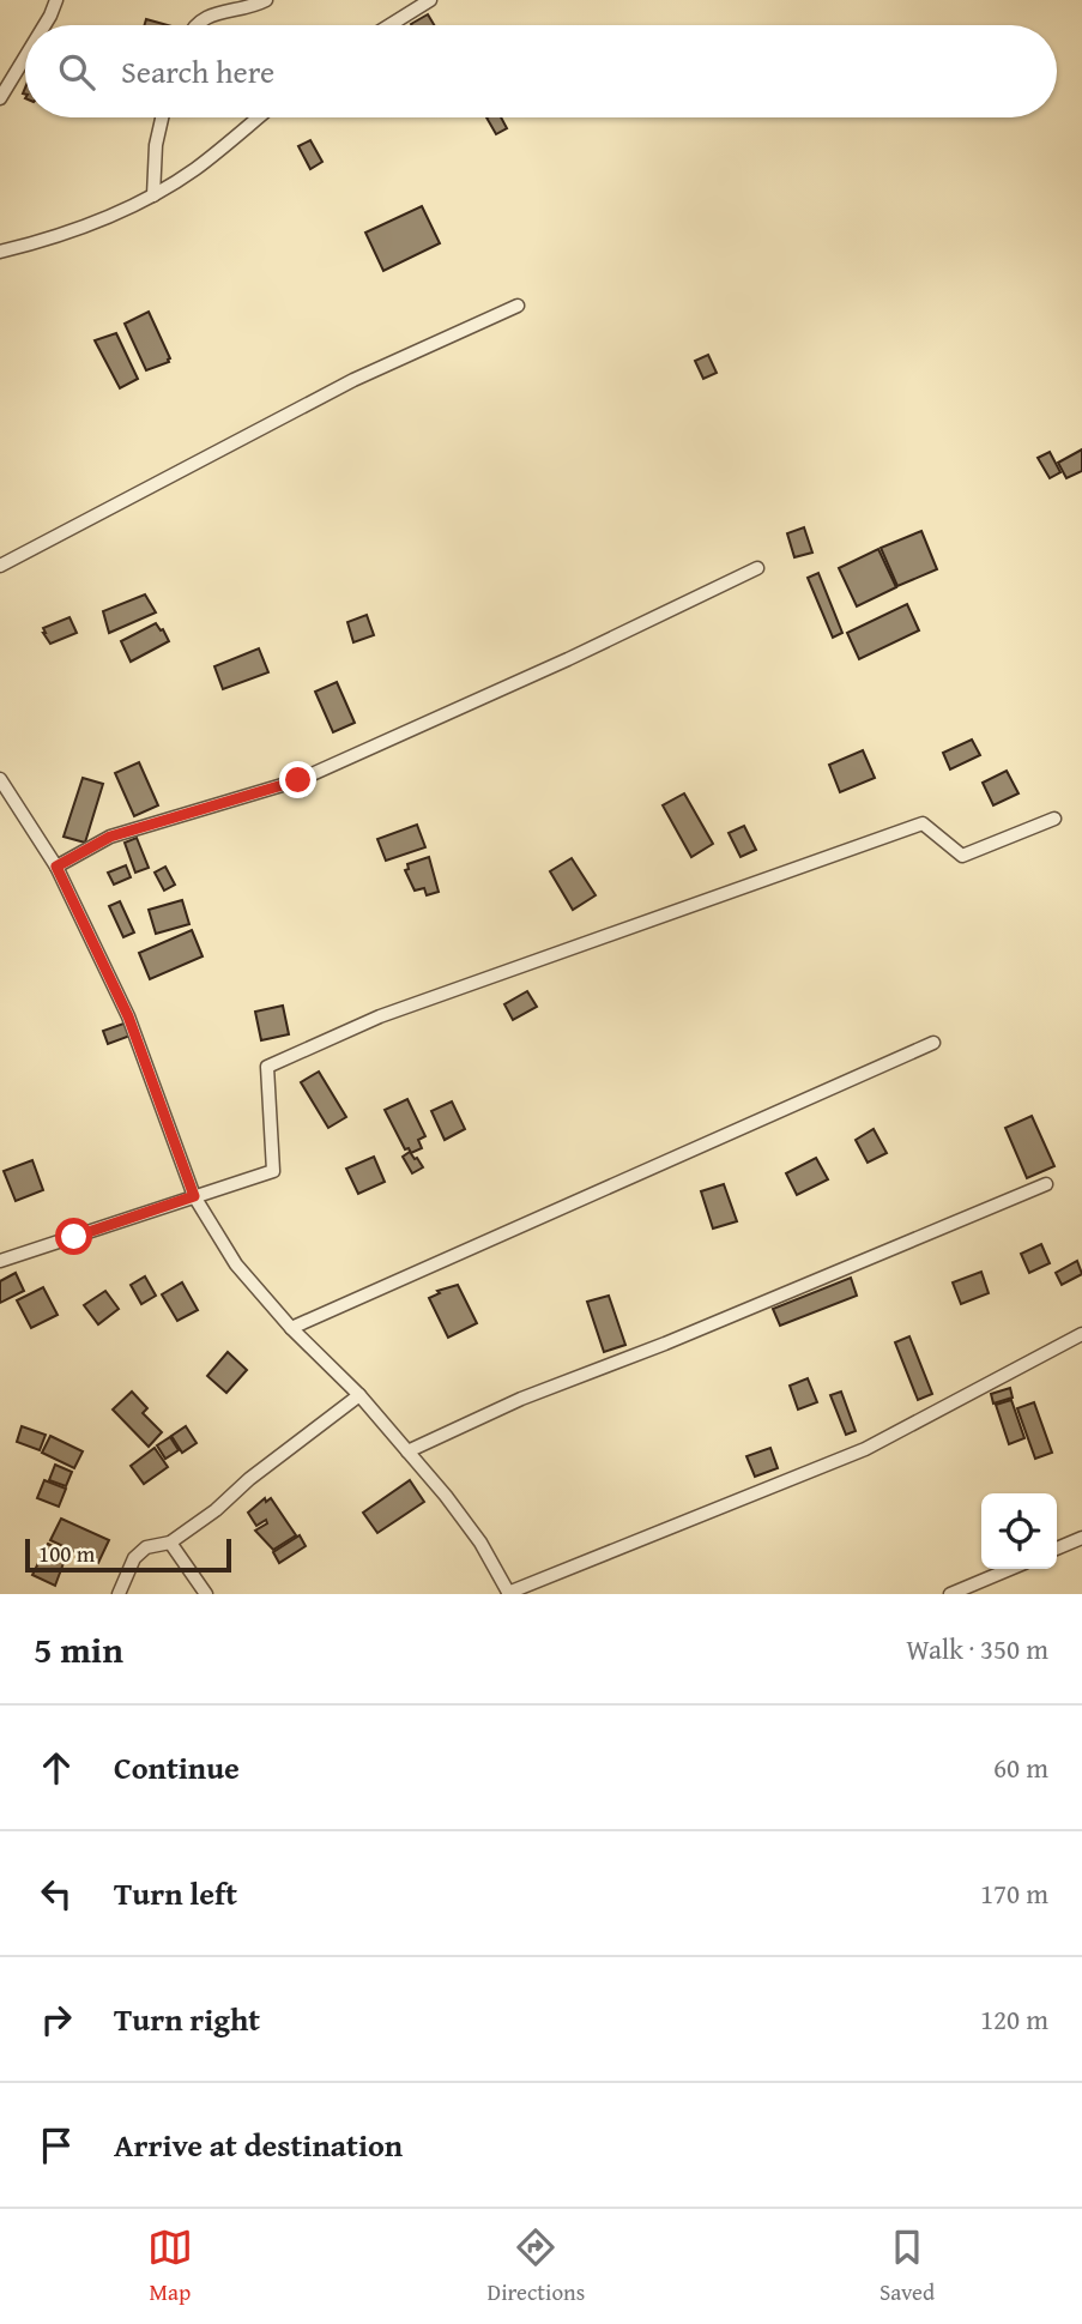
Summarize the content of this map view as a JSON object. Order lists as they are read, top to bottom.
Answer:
{
  "scale_bar": "100 m",
  "page": {
    "search": "Search here",
    "scale": "100 m",
    "heading": ["5 min", "Walk · 350 m"],
    "list": [
      ["Continue", "60 m"],
      ["Turn left", "170 m"],
      ["Turn right", "120 m"],
      "Arrive at destination"
    ],
    "nav": ["Map", "Directions", "Saved"]
  }
}
